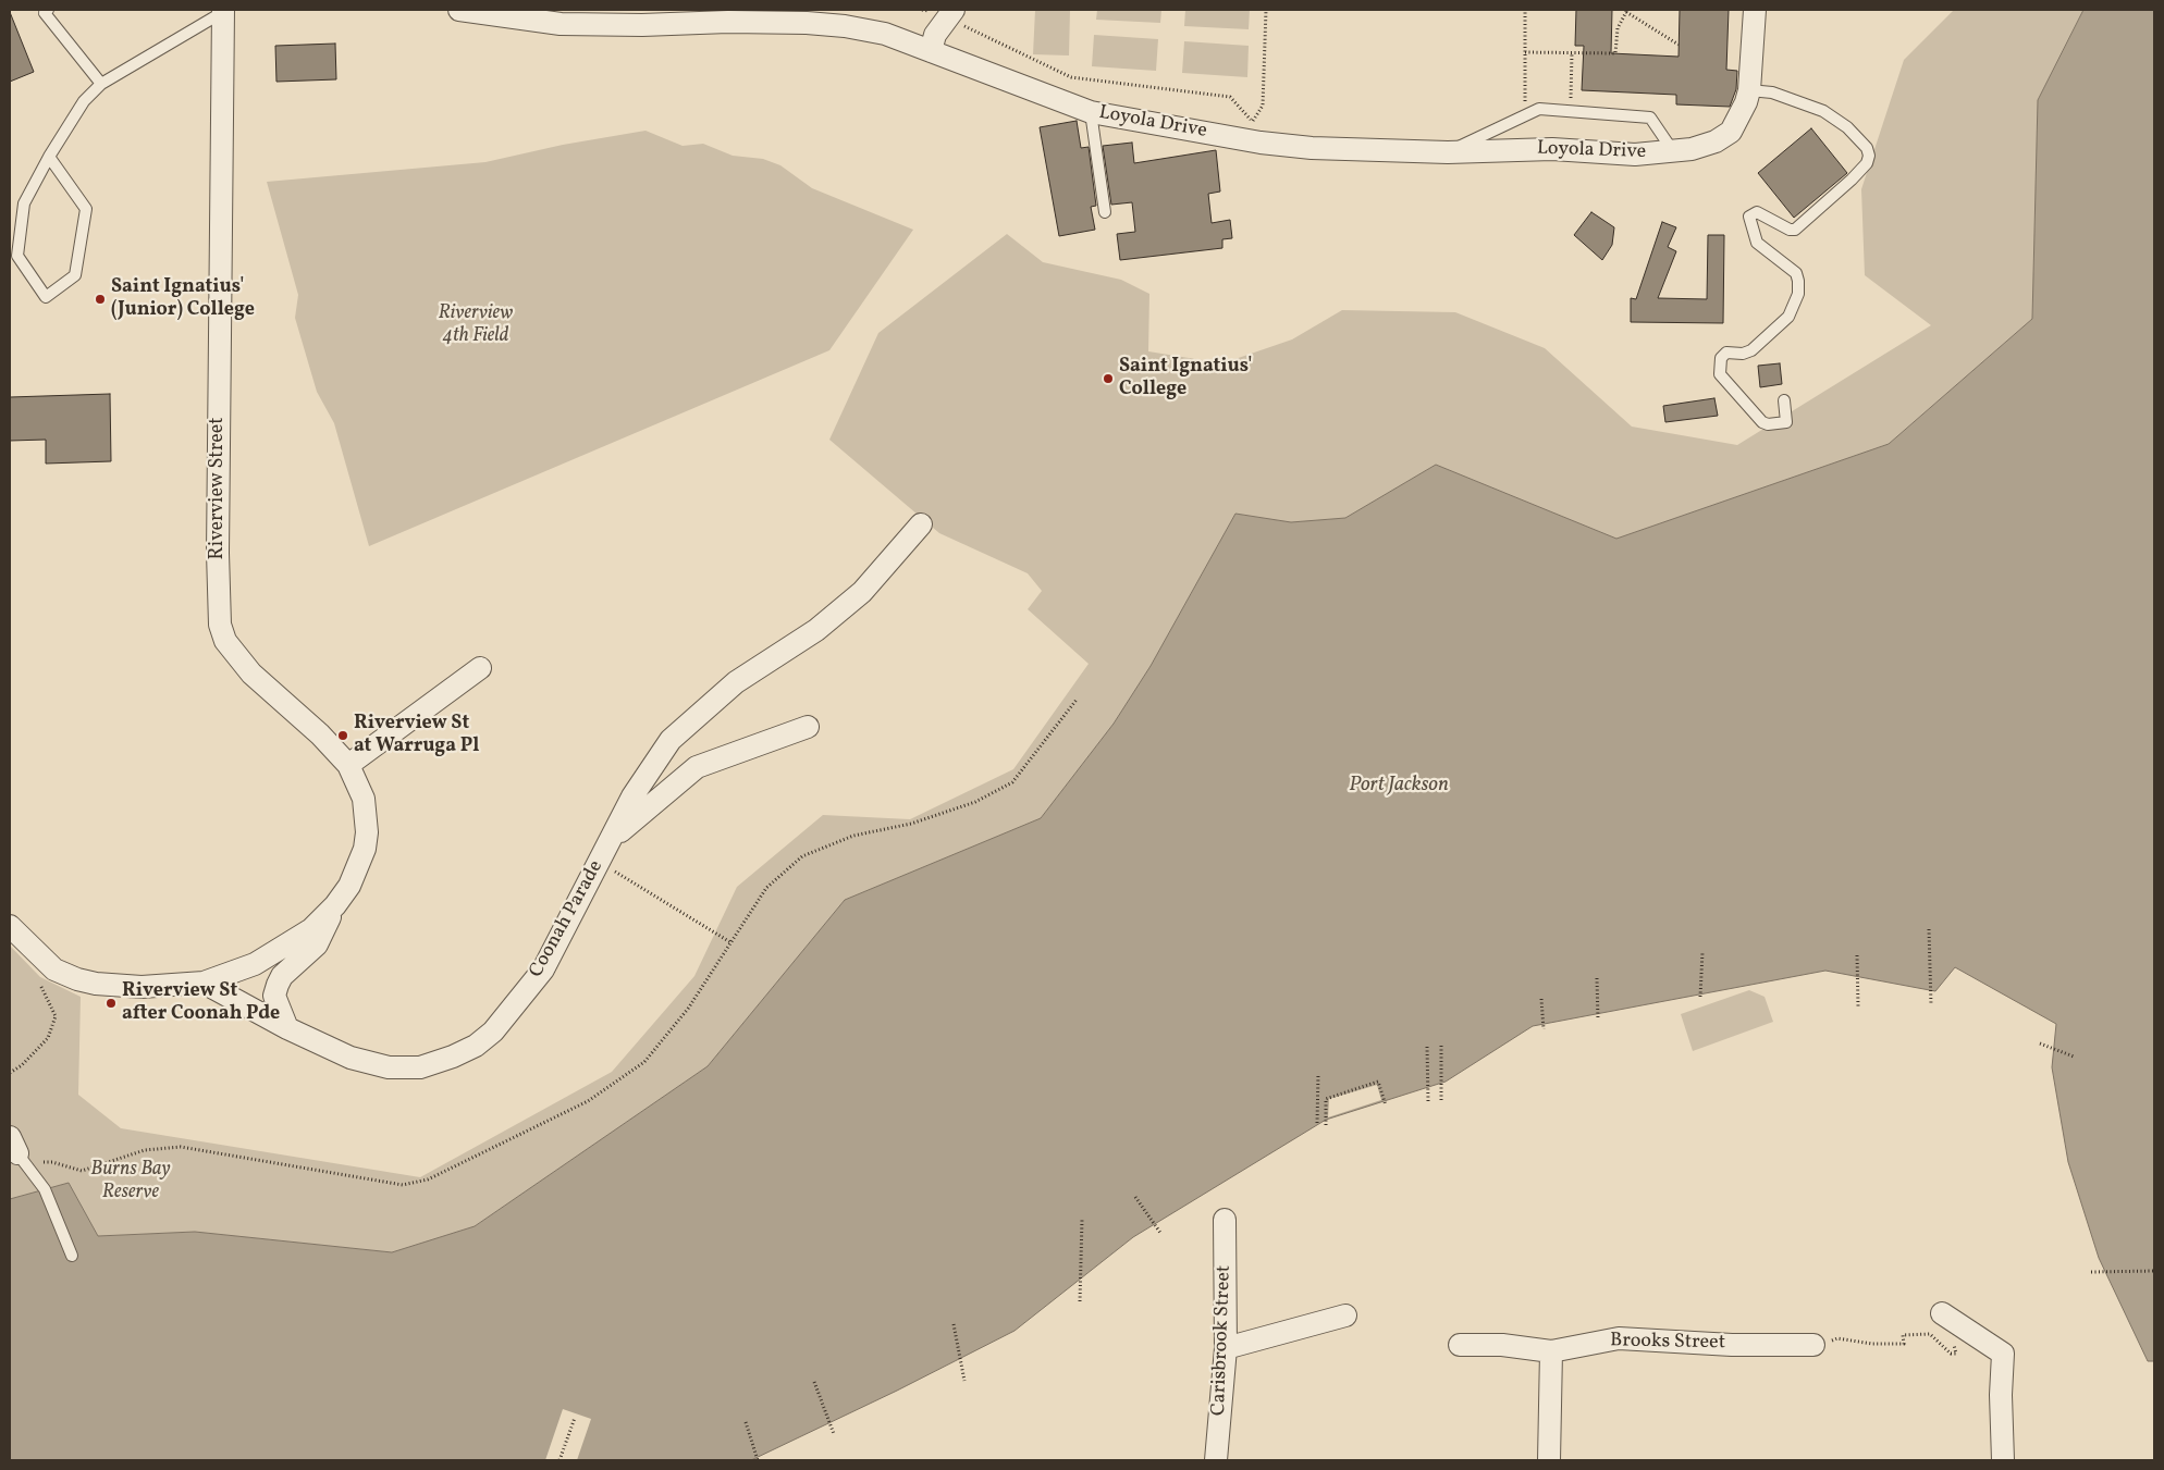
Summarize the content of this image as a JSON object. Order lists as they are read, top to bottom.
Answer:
{
  "streets": {
    "street": [
      "Loyola Drive",
      "Riverview Street",
      "Coonah Parade",
      "Carisbrook Street",
      "Brooks Street"
    ]
  },
  "crossings": [
    ["Riverview Street", "Coonah Parade"]
  ],
  "water": ["Port Jackson"],
  "parks": ["Riverview 4th Field", "Burns Bay Reserve"],
  "places": [
    "Saint Ignatius' (Junior) College",
    "Saint Ignatius' College",
    "Riverview St at Warruga Pl",
    "Riverview St after Coonah Pde"
  ]
}
